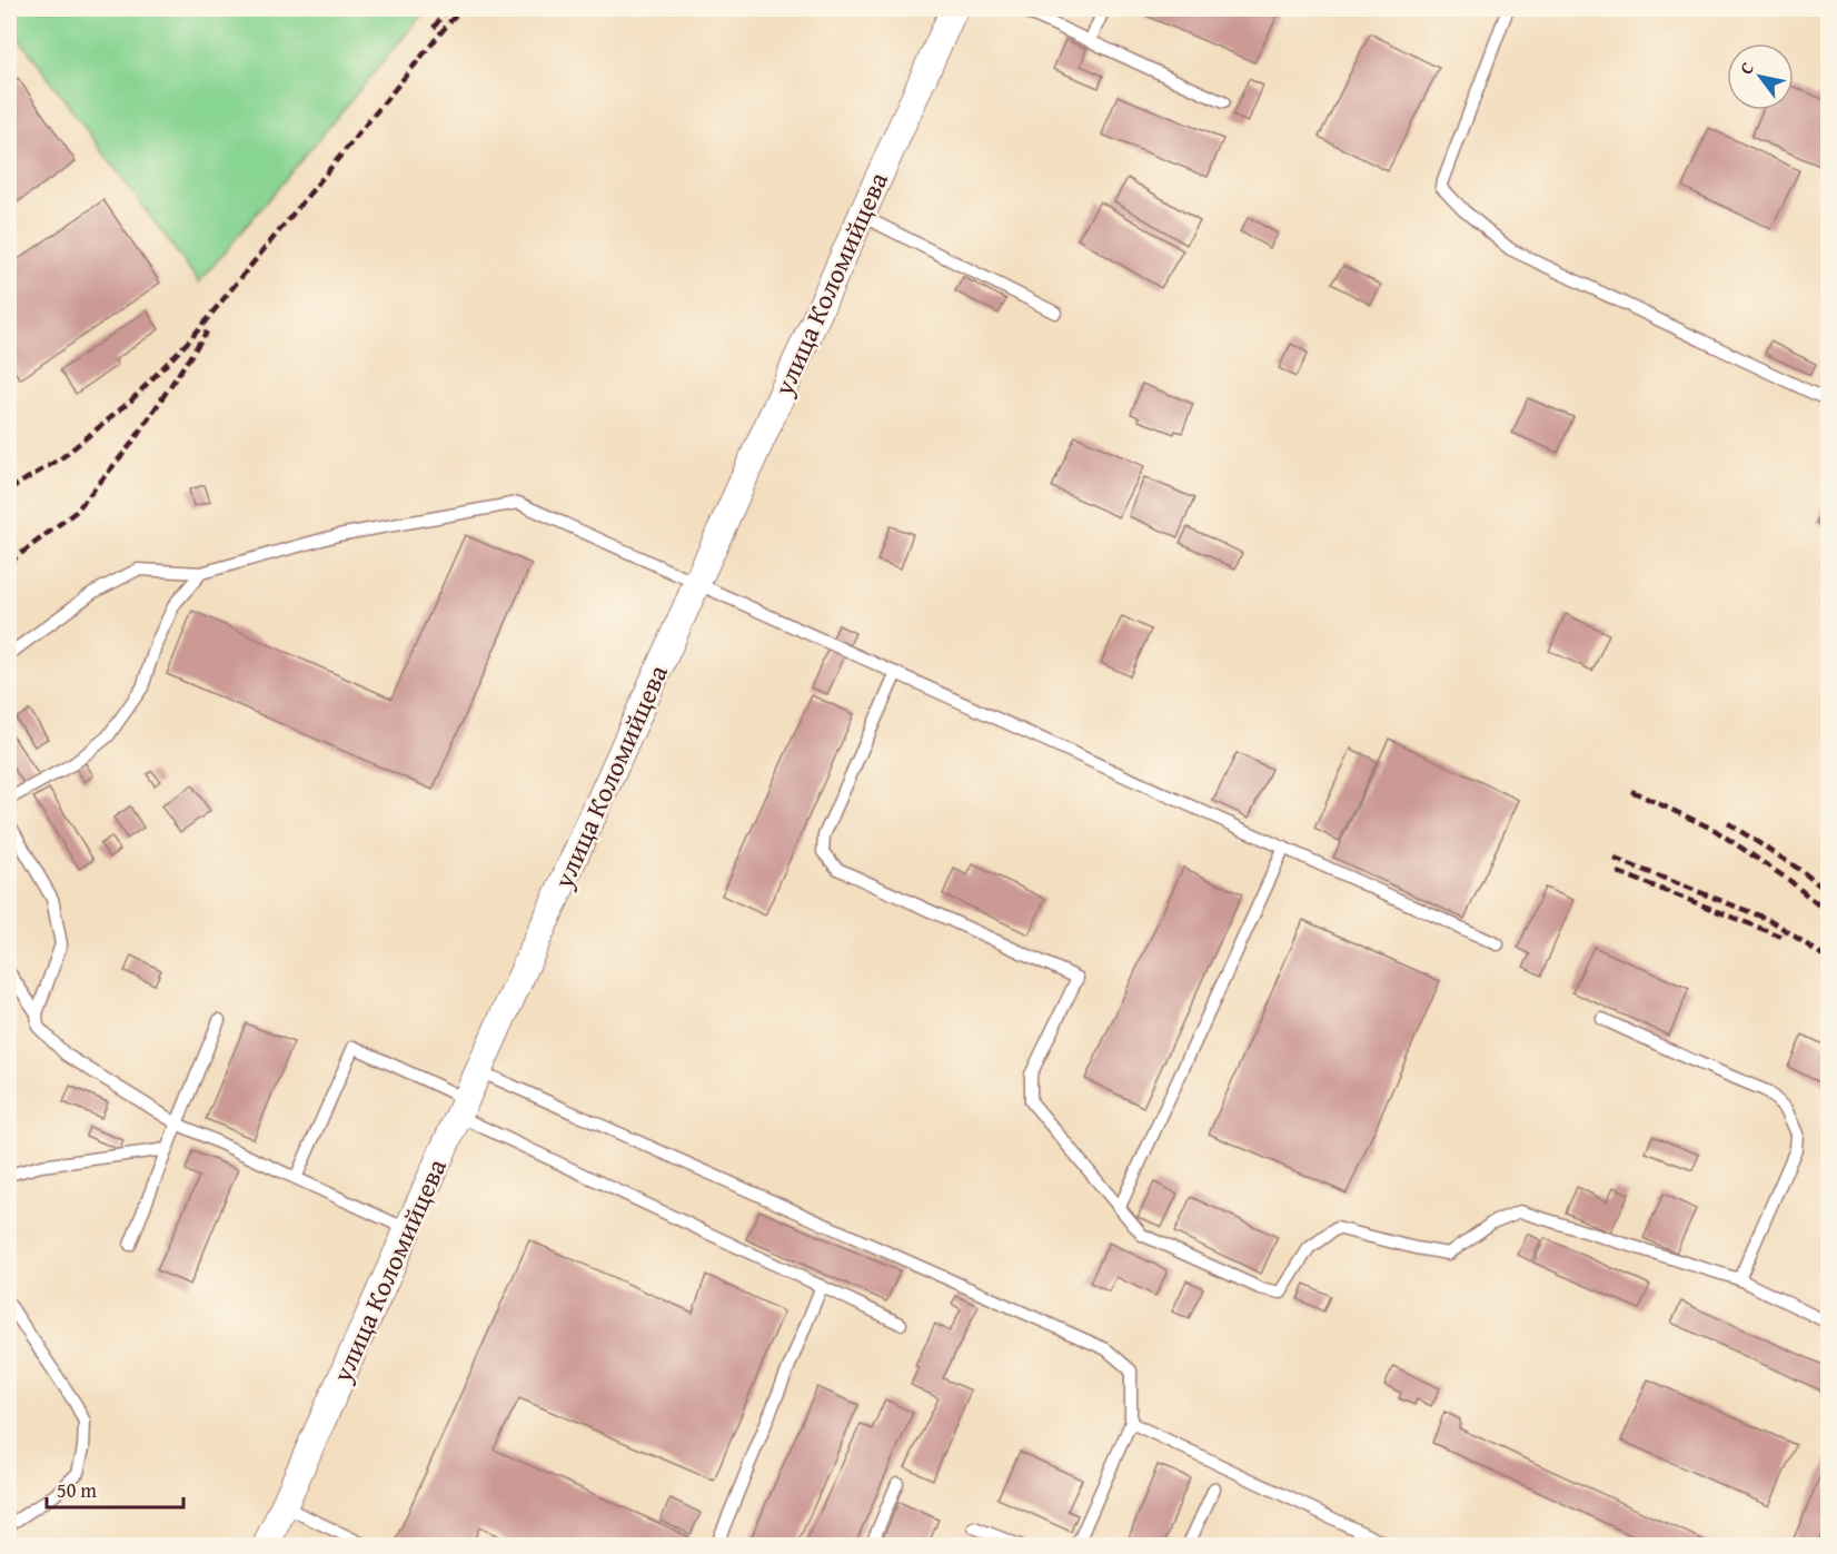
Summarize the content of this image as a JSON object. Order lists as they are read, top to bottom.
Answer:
{
  "streets": {
    "street": ["улица Коломийцева"]
  },
  "scale_bar": "50 m",
  "north": "top left"
}
